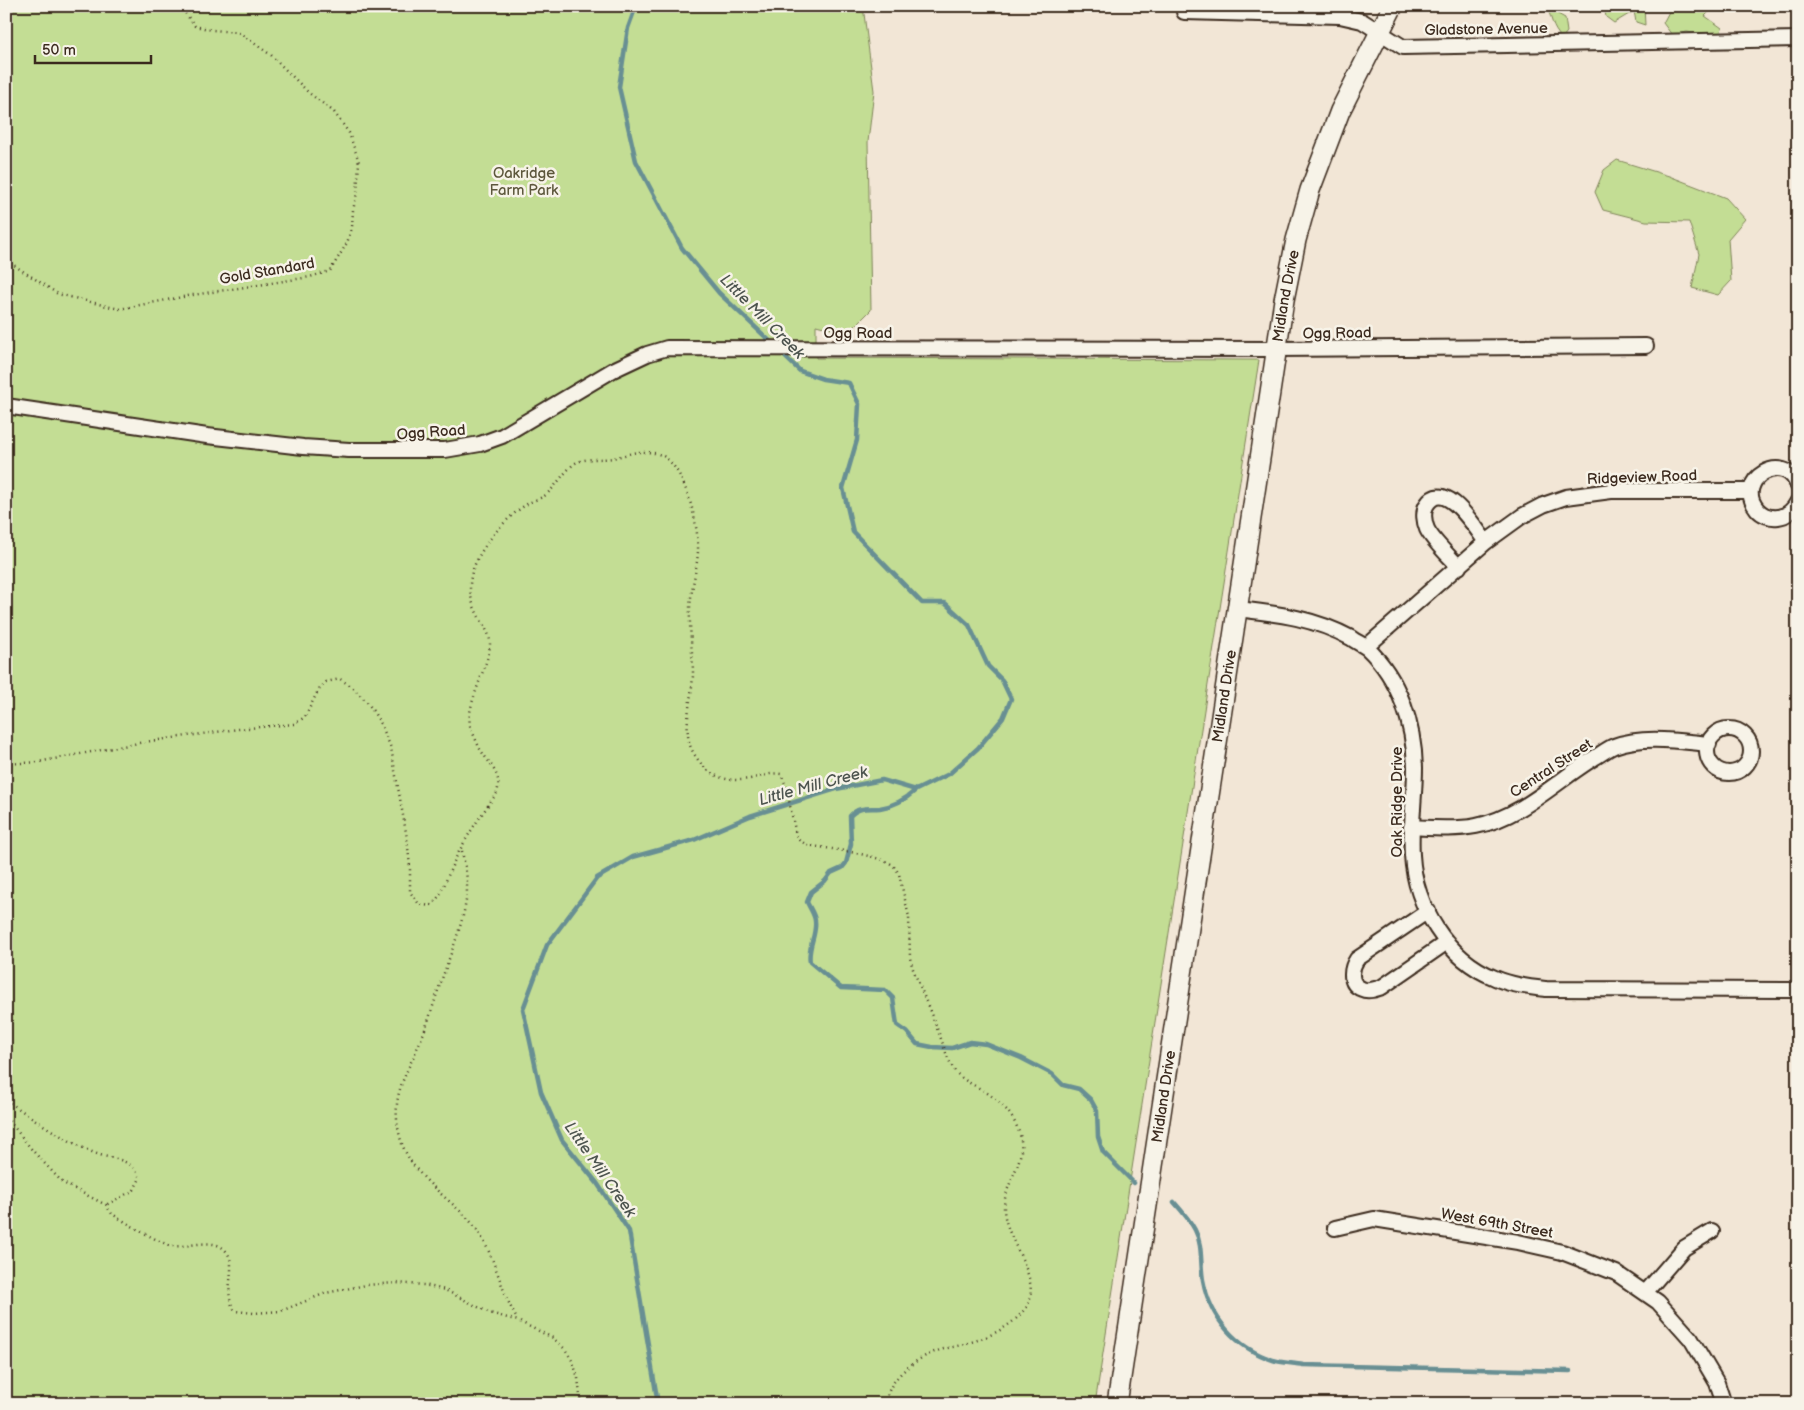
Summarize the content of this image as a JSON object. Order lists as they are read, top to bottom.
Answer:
{
  "streets": {
    "main road": ["Midland Drive"],
    "street": [
      "Gladstone Avenue",
      "Ogg Road",
      "Ridgeview Road",
      "Central Street",
      "Oak Ridge Drive",
      "West 69th Street"
    ],
    "path": ["Gold Standard"]
  },
  "crossings": [
    ["Gladstone Avenue", "Midland Drive"],
    ["Midland Drive", "Ogg Road"],
    ["Midland Drive", "Oak Ridge Drive"],
    ["Ridgeview Road", "Oak Ridge Drive"],
    ["Central Street", "Oak Ridge Drive"]
  ],
  "water": ["Little Mill Creek"],
  "parks": ["Oakridge Farm Park"],
  "scale_bar": "50 m"
}
